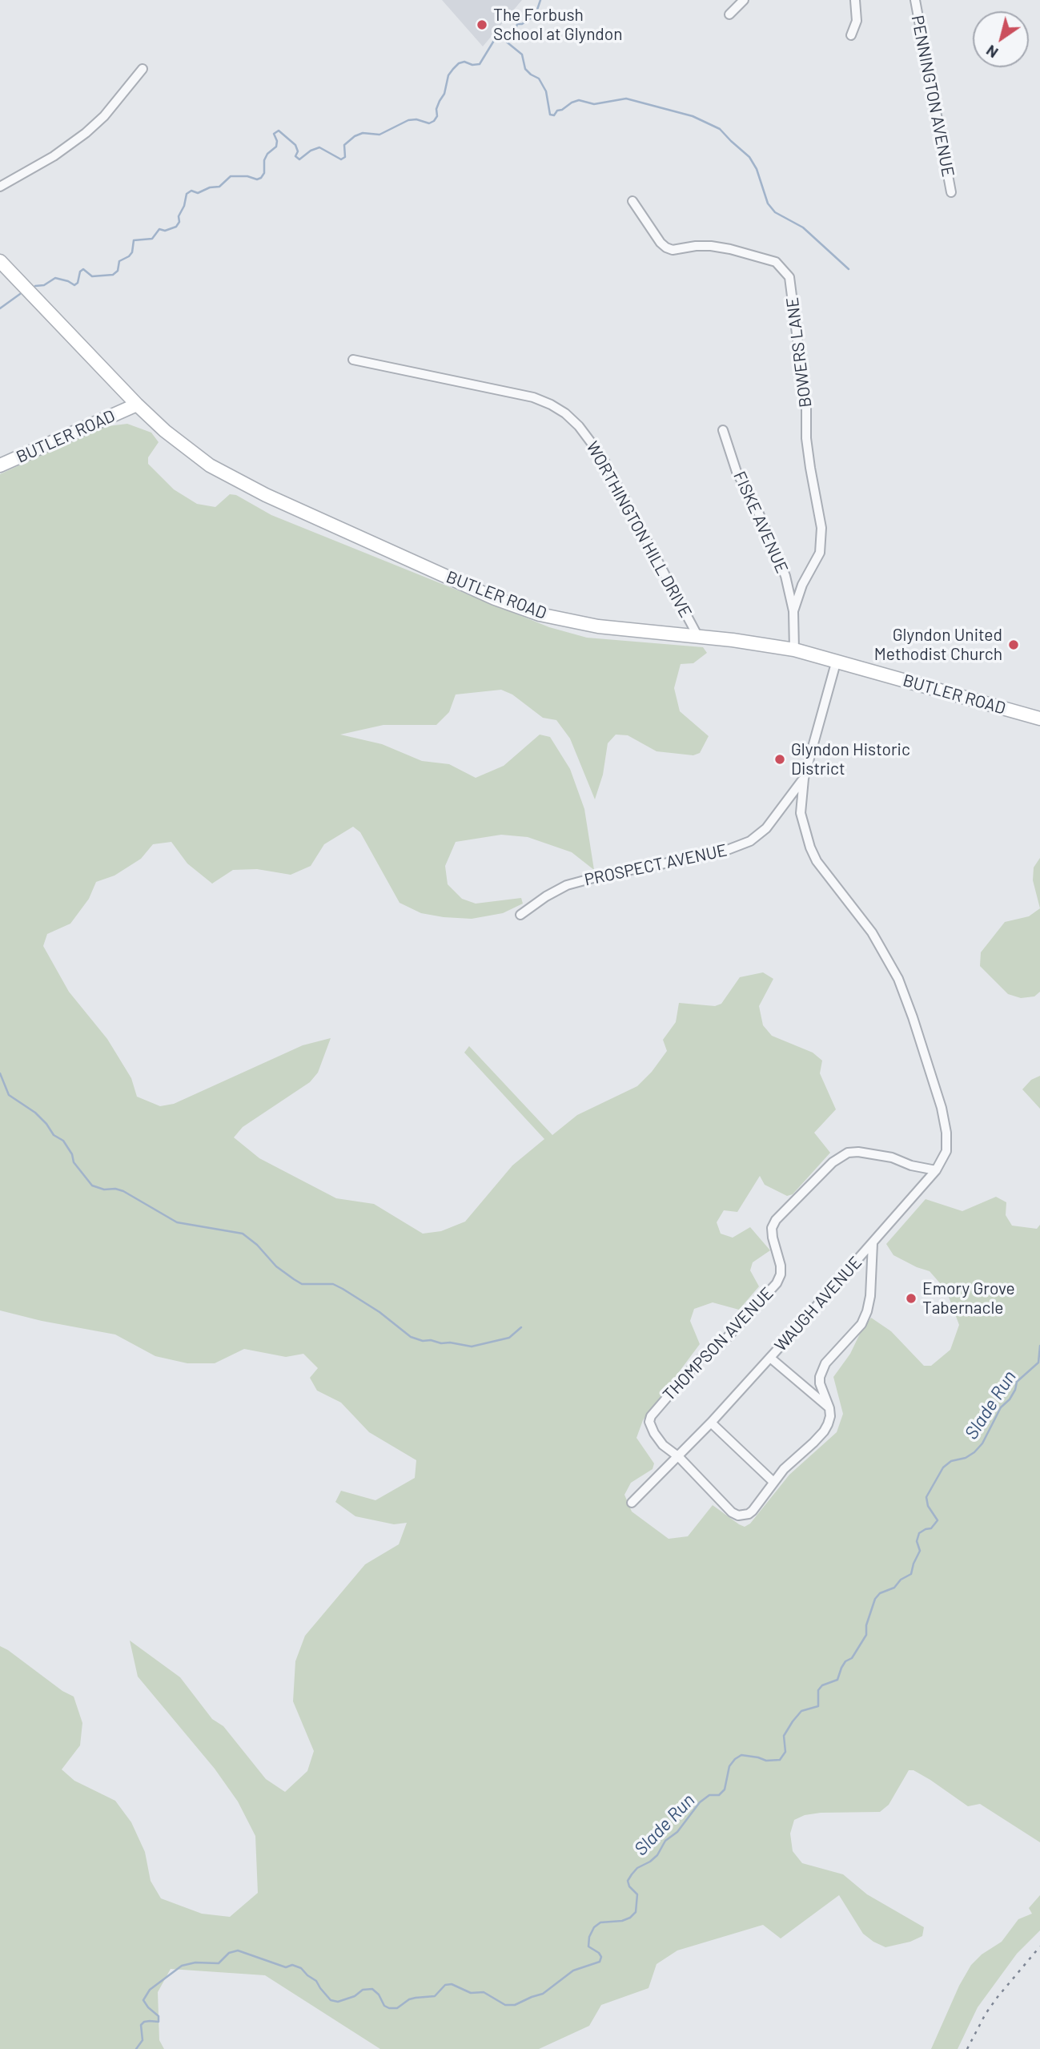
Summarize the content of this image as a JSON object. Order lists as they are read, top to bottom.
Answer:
{
  "streets": {
    "main road": ["BUTLER ROAD"],
    "street": [
      "PENNINGTON AVENUE",
      "BOWERS LANE",
      "FISKE AVENUE",
      "WORTHINGTON HILL DRIVE",
      "PROSPECT AVENUE",
      "WAUGH AVENUE",
      "THOMPSON AVENUE"
    ]
  },
  "crossings": [
    ["BOWERS LANE", "FISKE AVENUE"],
    ["BUTLER ROAD", "FISKE AVENUE"],
    ["BUTLER ROAD", "WORTHINGTON HILL DRIVE"],
    ["PROSPECT AVENUE", "WAUGH AVENUE"],
    ["WAUGH AVENUE", "THOMPSON AVENUE"]
  ],
  "water": ["Slade Run"],
  "places": [
    "The Forbush School at Glyndon",
    "Glyndon United Methodist Church",
    "Glyndon Historic District",
    "Emory Grove Tabernacle"
  ],
  "north": "bottom left"
}
